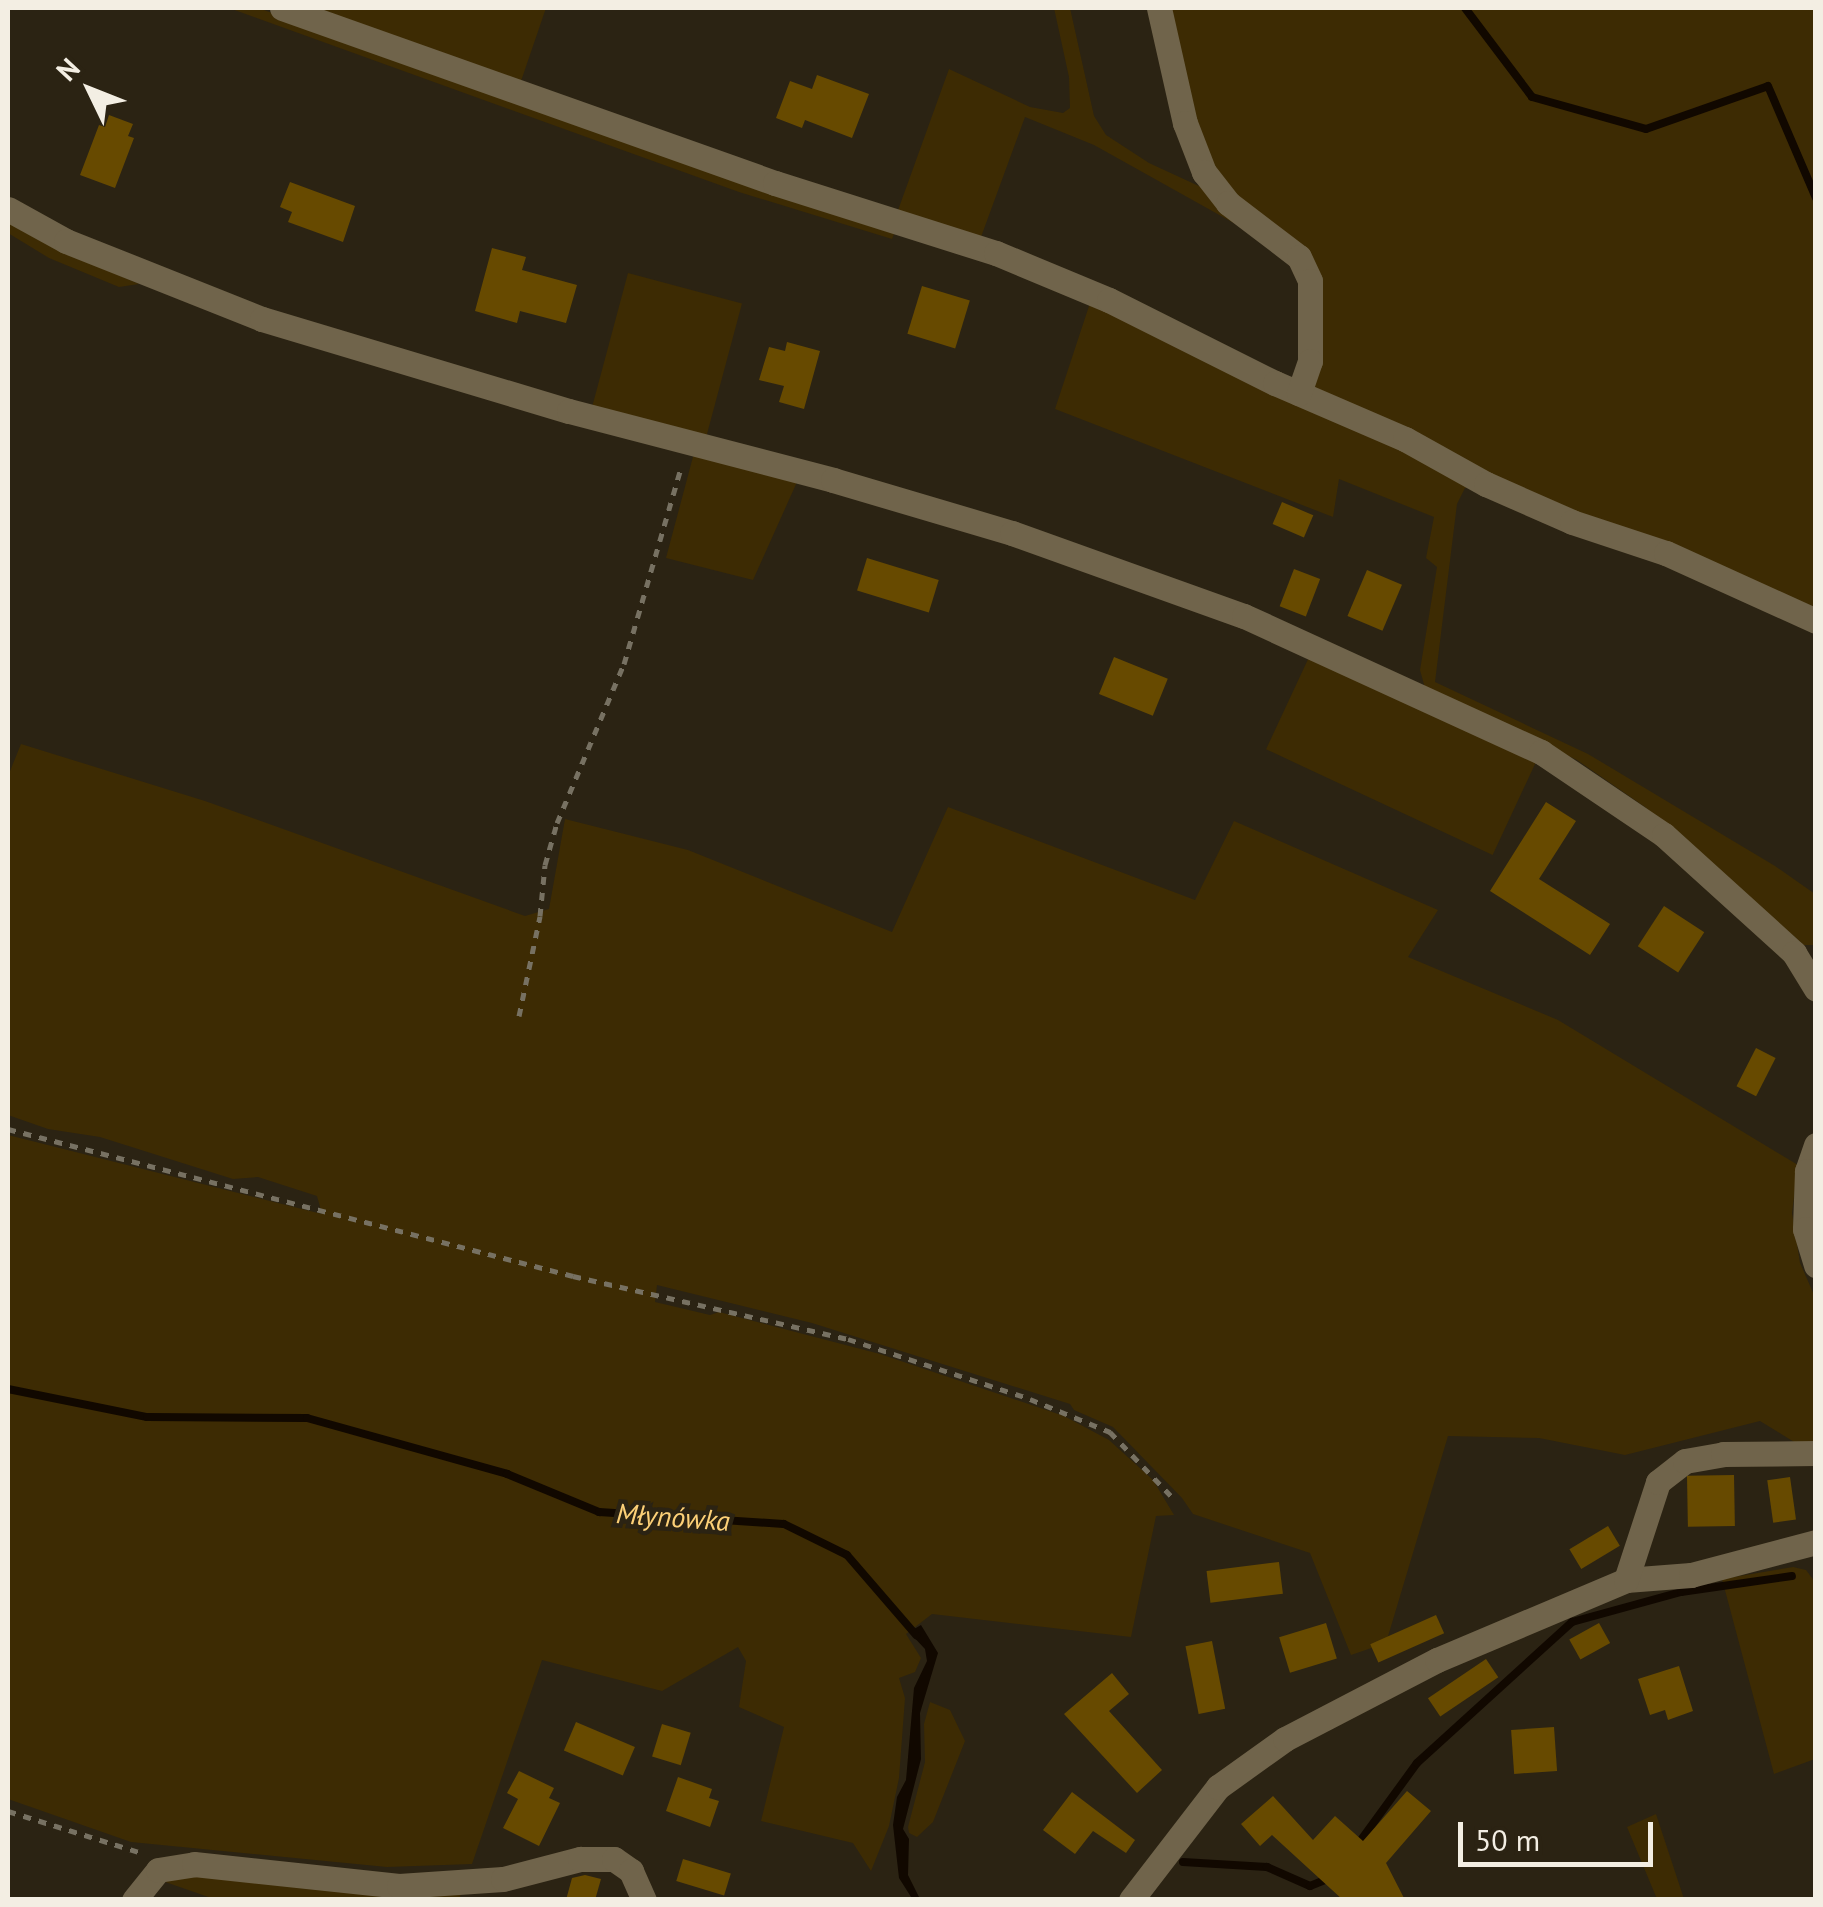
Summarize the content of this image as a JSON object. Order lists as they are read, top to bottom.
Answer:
{
  "water": ["Młynówka"],
  "scale_bar": "50 m",
  "north": "top left"
}
